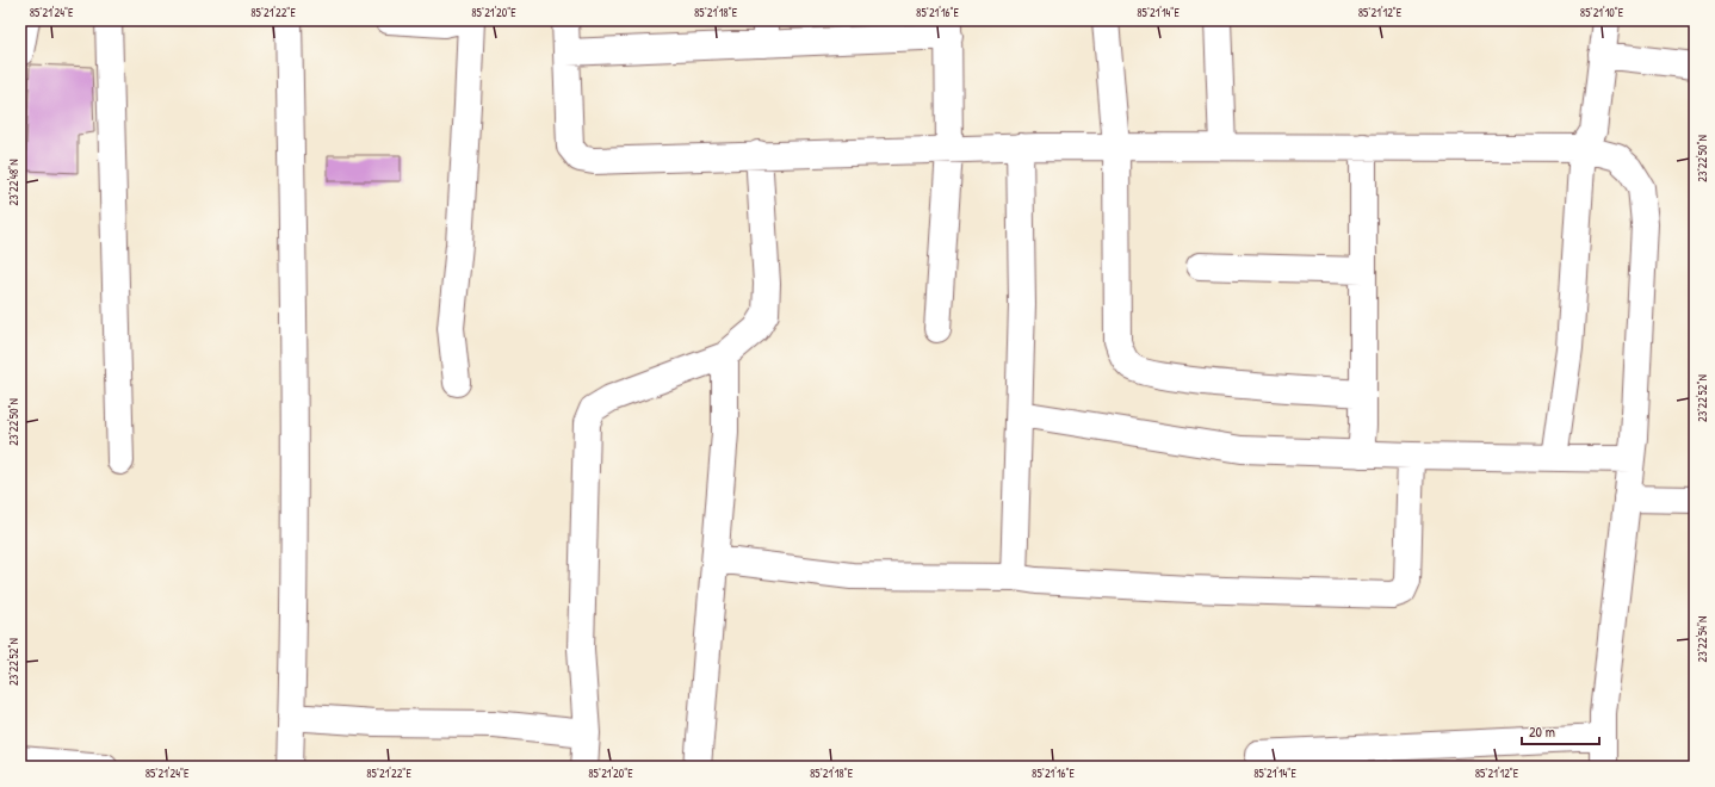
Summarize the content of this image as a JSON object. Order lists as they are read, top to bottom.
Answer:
{
  "scale_bar": "20 m",
  "coordinates": [
    "85°21'24\"E",
    "85°21'22\"E",
    "85°21'20\"E",
    "85°21'18\"E",
    "85°21'16\"E",
    "85°21'14\"E",
    "85°21'12\"E",
    "85°21'10\"E",
    "23°22'50\"N",
    "23°22'48\"N",
    "23°22'52\"N",
    "23°22'54\"N"
  ]
}
